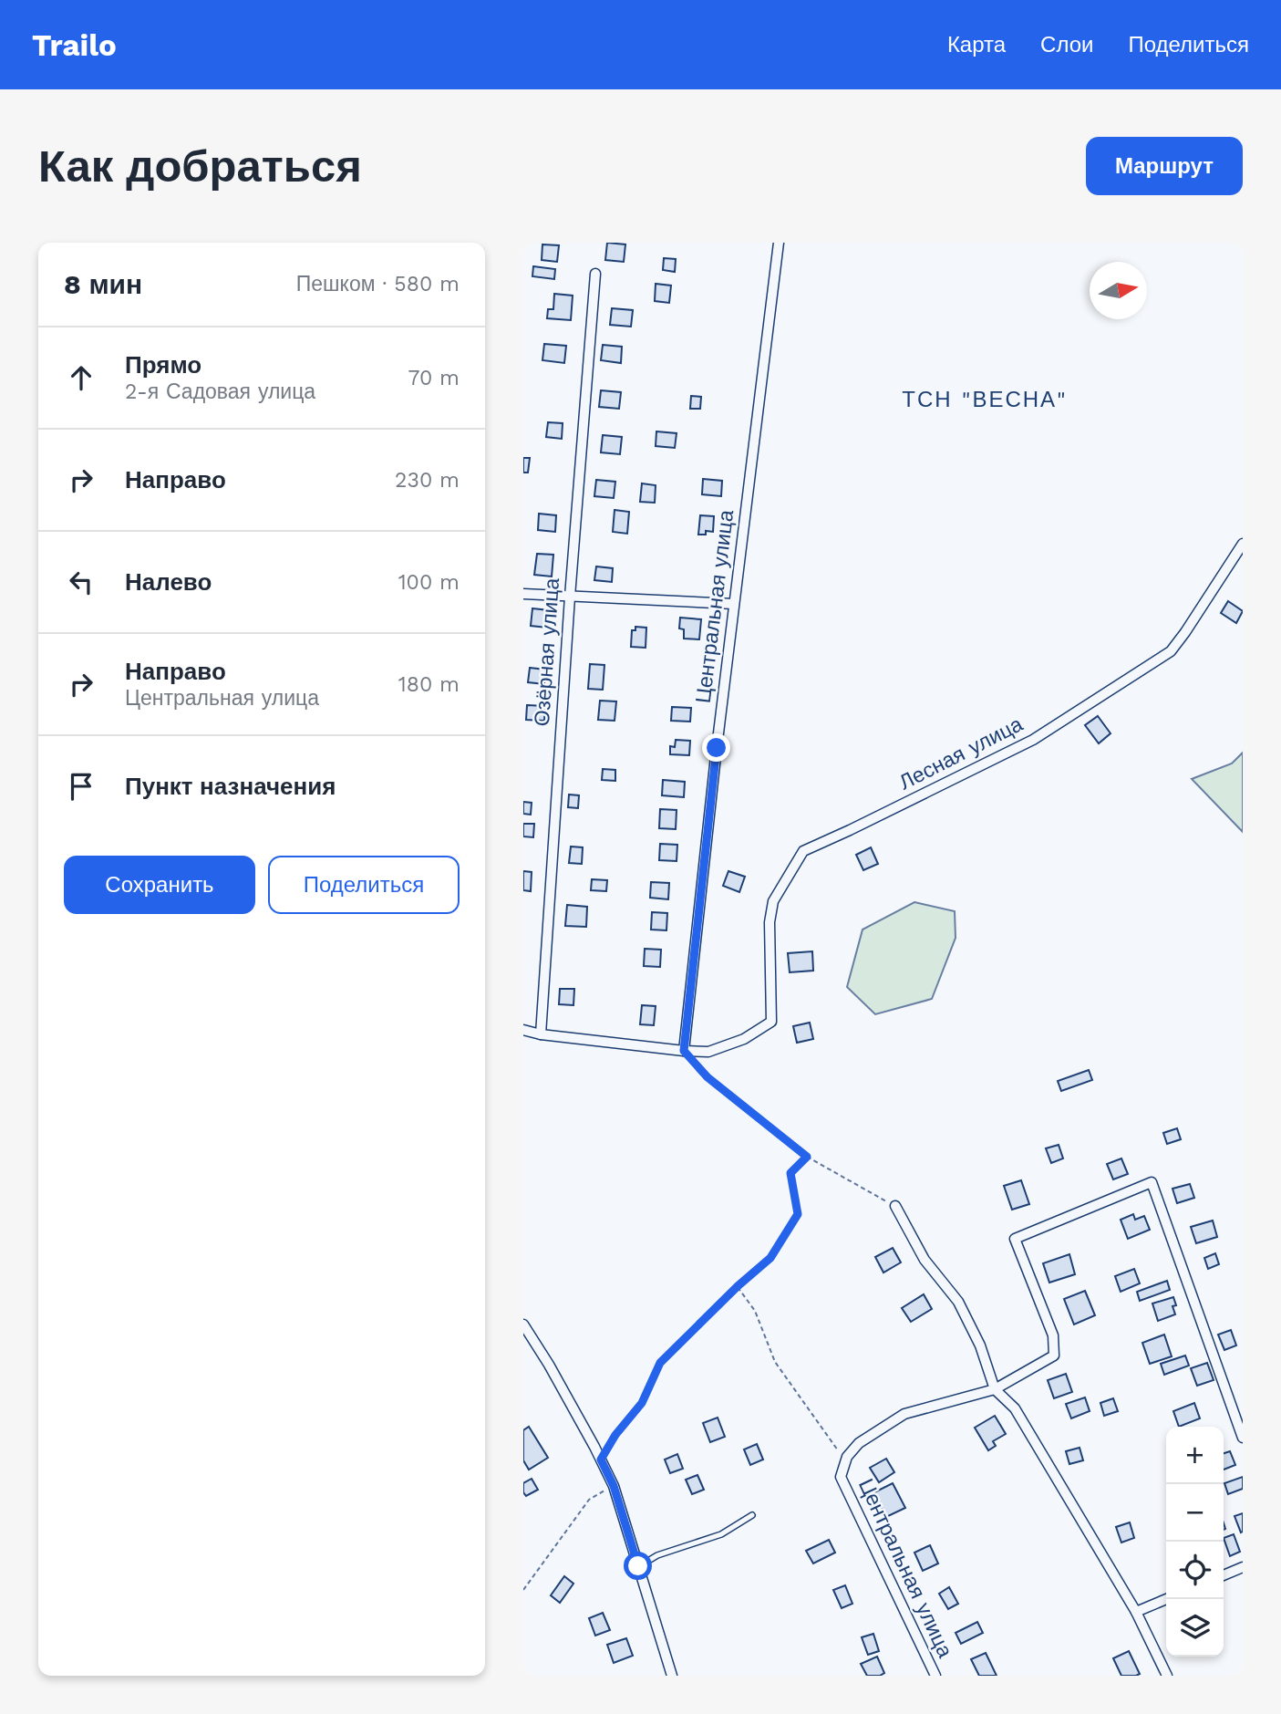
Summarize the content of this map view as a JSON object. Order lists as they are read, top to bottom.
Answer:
{
  "streets": {
    "street": ["Центральная улица", "Озёрная улица", "Лесная улица"]
  },
  "crossings": [
    ["Центральная улица", "Лесная улица"]
  ],
  "districts": ["ТСН \"ВЕСНА\""],
  "north": "right",
  "page": {
    "header": "Trailo",
    "nav": ["Карта", "Слои", "Поделиться"],
    "buttons": [
      "Маршрут",
      ["Сохранить", "Поделиться"]
    ],
    "title": "Как добраться",
    "heading": ["8 мин", "Пешком · 580 m"],
    "list": [
      ["Прямо", "2-я Садовая улица", "70 m"],
      ["Направо", "230 m"],
      ["Налево", "100 m"],
      ["Направо", "Центральная улица", "180 m"],
      "Пункт назначения"
    ],
    "map_buttons": ["+", "−"]
  }
}
